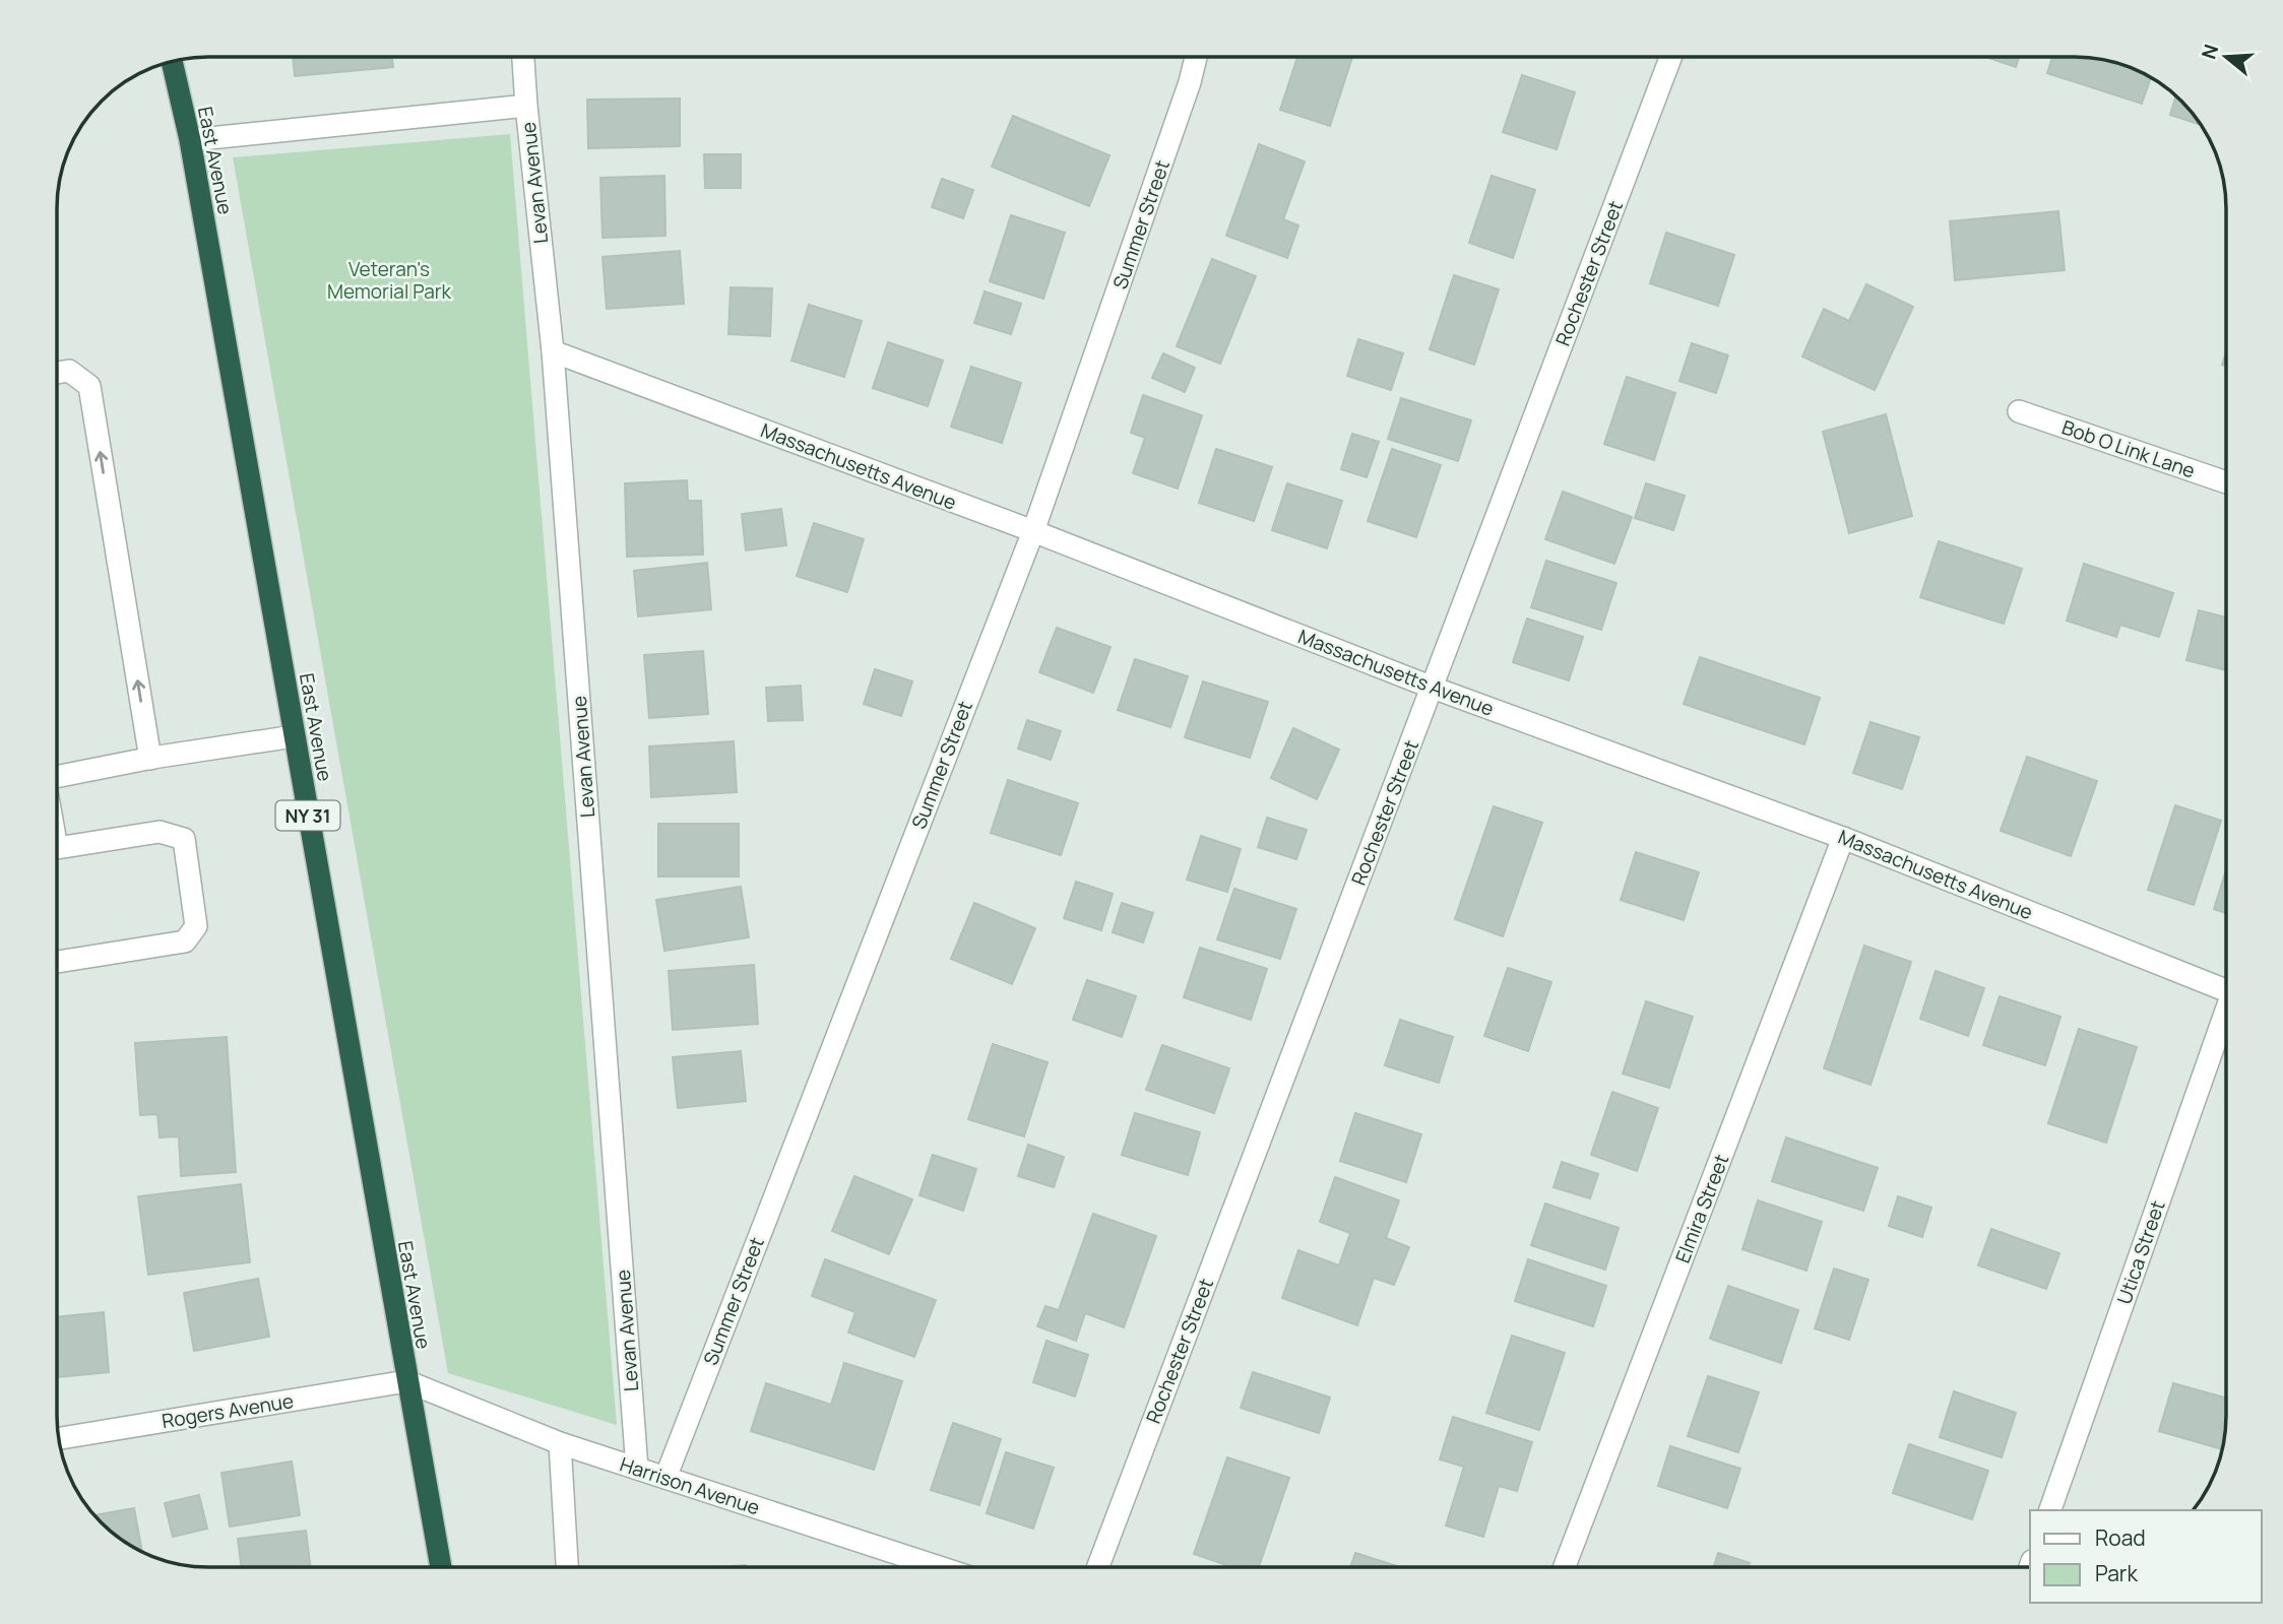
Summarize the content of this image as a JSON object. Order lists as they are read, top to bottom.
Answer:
{
  "streets": {
    "highway": ["East Avenue", "NY 31"],
    "street": [
      "Levan Avenue",
      "Summer Street",
      "Rochester Street",
      "Bob O Link Lane",
      "Massachusetts Avenue",
      "Elmira Street",
      "Utica Street",
      "Rogers Avenue",
      "Harrison Avenue"
    ]
  },
  "crossings": [
    ["East Avenue", "Rogers Avenue"],
    ["East Avenue", "Harrison Avenue"],
    ["Levan Avenue", "Massachusetts Avenue"],
    ["Levan Avenue", "Harrison Avenue"],
    ["Summer Street", "Massachusetts Avenue"],
    ["Summer Street", "Harrison Avenue"],
    ["Rochester Street", "Massachusetts Avenue"],
    ["Massachusetts Avenue", "Elmira Street"],
    ["Rogers Avenue", "Harrison Avenue"]
  ],
  "parks": ["Veteran's Memorial Park"],
  "legend": ["Road", "Park"],
  "north": "left"
}
